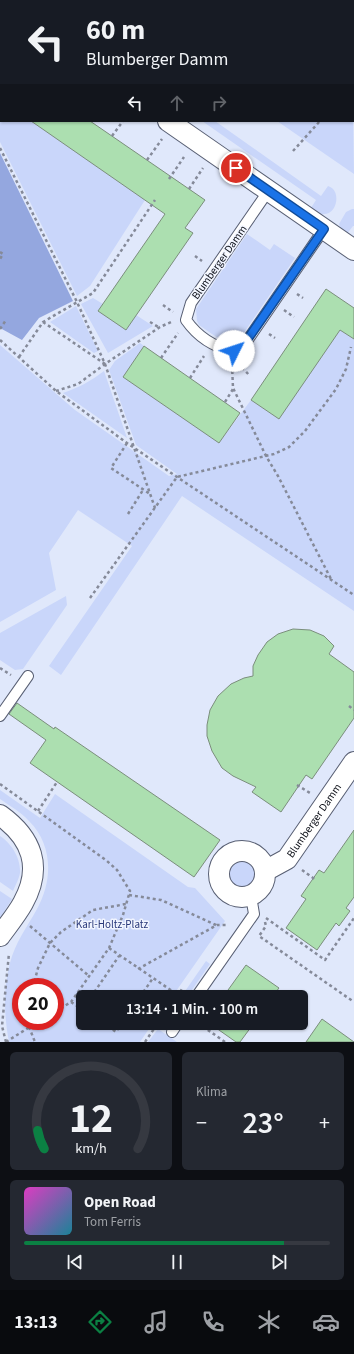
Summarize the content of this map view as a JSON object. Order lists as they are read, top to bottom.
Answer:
{
  "streets": {
    "street": ["Blumberger Damm"]
  },
  "parks": ["Karl-Holtz-Platz"],
  "page": {
    "turn": ["60 m", "Blumberger Damm"],
    "limit": "20",
    "trip": "13:14 · 1 Min. · 100 m",
    "tile": "Klima",
    "heat": ["−", "23°", "+"],
    "song": ["Open Road", "Tom Ferris"],
    "tabs": "13:13",
    "gauge": ["12", "km/h"]
  }
}
